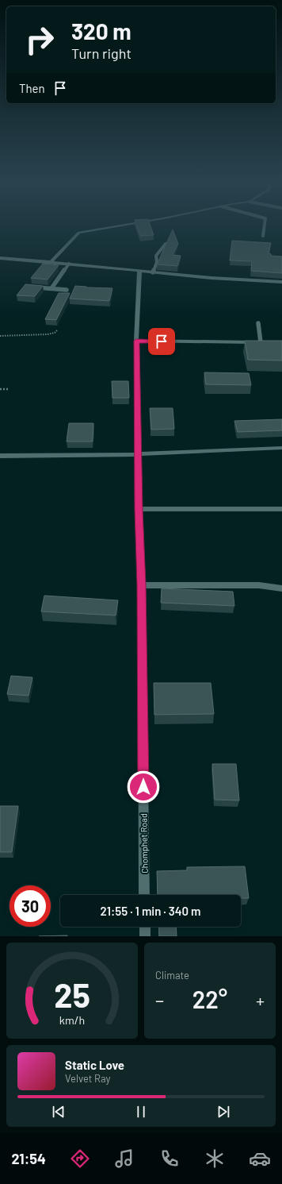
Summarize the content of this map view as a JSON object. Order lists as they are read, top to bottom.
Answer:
{
  "streets": {
    "street": ["Chomphet Road"]
  },
  "page": {
    "turn": ["320 m", "Turn right"],
    "then": "Then",
    "limit": "30",
    "trip": "21:55 · 1 min · 340 m",
    "tile": "Climate",
    "heat": ["−", "22°", "+"],
    "song": ["Static Love", "Velvet Ray"],
    "tabs": "21:54",
    "gauge": ["25", "km/h"]
  }
}
